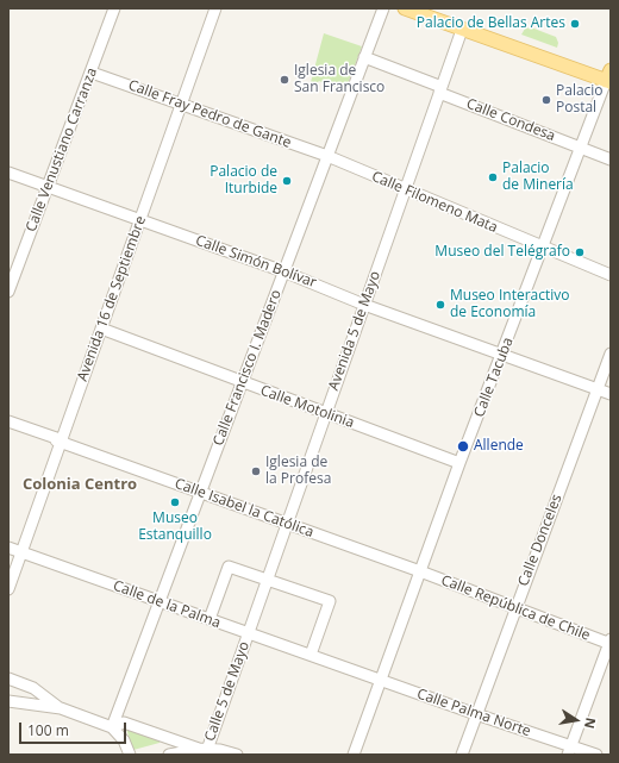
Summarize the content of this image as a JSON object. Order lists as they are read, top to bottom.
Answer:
{
  "streets": {
    "street": [
      "Calle Fray Pedro de Gante",
      "Calle Condesa",
      "Calle Venustiano Carranza",
      "Calle Filomeno Mata",
      "Calle Simón Bolívar",
      "Avenida 16 de Septiembre",
      "Avenida 5 de Mayo",
      "Calle Francisco I. Madero",
      "Calle Tacuba",
      "Calle Motolinia",
      "Calle Isabel la Católica",
      "Calle Donceles",
      "Calle de la Palma",
      "Calle República de Chile",
      "Calle 5 de Mayo",
      "Calle Palma Norte"
    ]
  },
  "crossings": [
    ["Calle Fray Pedro de Gante", "Calle Venustiano Carranza"],
    ["Calle Fray Pedro de Gante", "Calle Filomeno Mata"],
    ["Calle Fray Pedro de Gante", "Avenida 16 de Septiembre"],
    ["Calle Fray Pedro de Gante", "Calle Francisco I. Madero"],
    ["Calle Condesa", "Avenida 5 de Mayo"],
    ["Calle Condesa", "Calle Francisco I. Madero"],
    ["Calle Condesa", "Calle Tacuba"],
    ["Calle Venustiano Carranza", "Calle Simón Bolívar"],
    ["Calle Filomeno Mata", "Avenida 5 de Mayo"],
    ["Calle Filomeno Mata", "Calle Francisco I. Madero"],
    ["Calle Filomeno Mata", "Calle Tacuba"],
    ["Calle Simón Bolívar", "Avenida 16 de Septiembre"],
    ["Calle Simón Bolívar", "Avenida 5 de Mayo"],
    ["Calle Simón Bolívar", "Calle Francisco I. Madero"],
    ["Calle Simón Bolívar", "Calle Tacuba"],
    ["Calle Simón Bolívar", "Calle Donceles"],
    ["Avenida 16 de Septiembre", "Calle Motolinia"],
    ["Avenida 16 de Septiembre", "Calle Isabel la Católica"],
    ["Avenida 16 de Septiembre", "Calle de la Palma"],
    ["Avenida 5 de Mayo", "Calle Motolinia"],
    ["Avenida 5 de Mayo", "Calle Isabel la Católica"],
    ["Avenida 5 de Mayo", "Calle de la Palma"],
    ["Avenida 5 de Mayo", "Calle 5 de Mayo"],
    ["Calle Francisco I. Madero", "Calle Motolinia"],
    ["Calle Francisco I. Madero", "Calle Isabel la Católica"],
    ["Calle Francisco I. Madero", "Calle de la Palma"],
    ["Calle Tacuba", "Calle Motolinia"],
    ["Calle Tacuba", "Calle Isabel la Católica"],
    ["Calle Tacuba", "Calle de la Palma"],
    ["Calle Tacuba", "Calle República de Chile"],
    ["Calle Tacuba", "Calle Palma Norte"],
    ["Calle Isabel la Católica", "Calle República de Chile"],
    ["Calle Donceles", "Calle República de Chile"],
    ["Calle Donceles", "Calle Palma Norte"],
    ["Calle de la Palma", "Calle 5 de Mayo"],
    ["Calle de la Palma", "Calle Palma Norte"]
  ],
  "districts": ["Colonia Centro"],
  "places": [
    "Palacio de Bellas Artes",
    "Iglesia de San Francisco",
    "Palacio Postal",
    "Palacio de Minería",
    "Palacio de Iturbide",
    "Museo del Telégrafo",
    "Museo Interactivo de Economía",
    "Allende",
    "Iglesia de la Profesa",
    "Museo Estanquillo"
  ],
  "scale_bar": "100 m",
  "north": "right"
}
